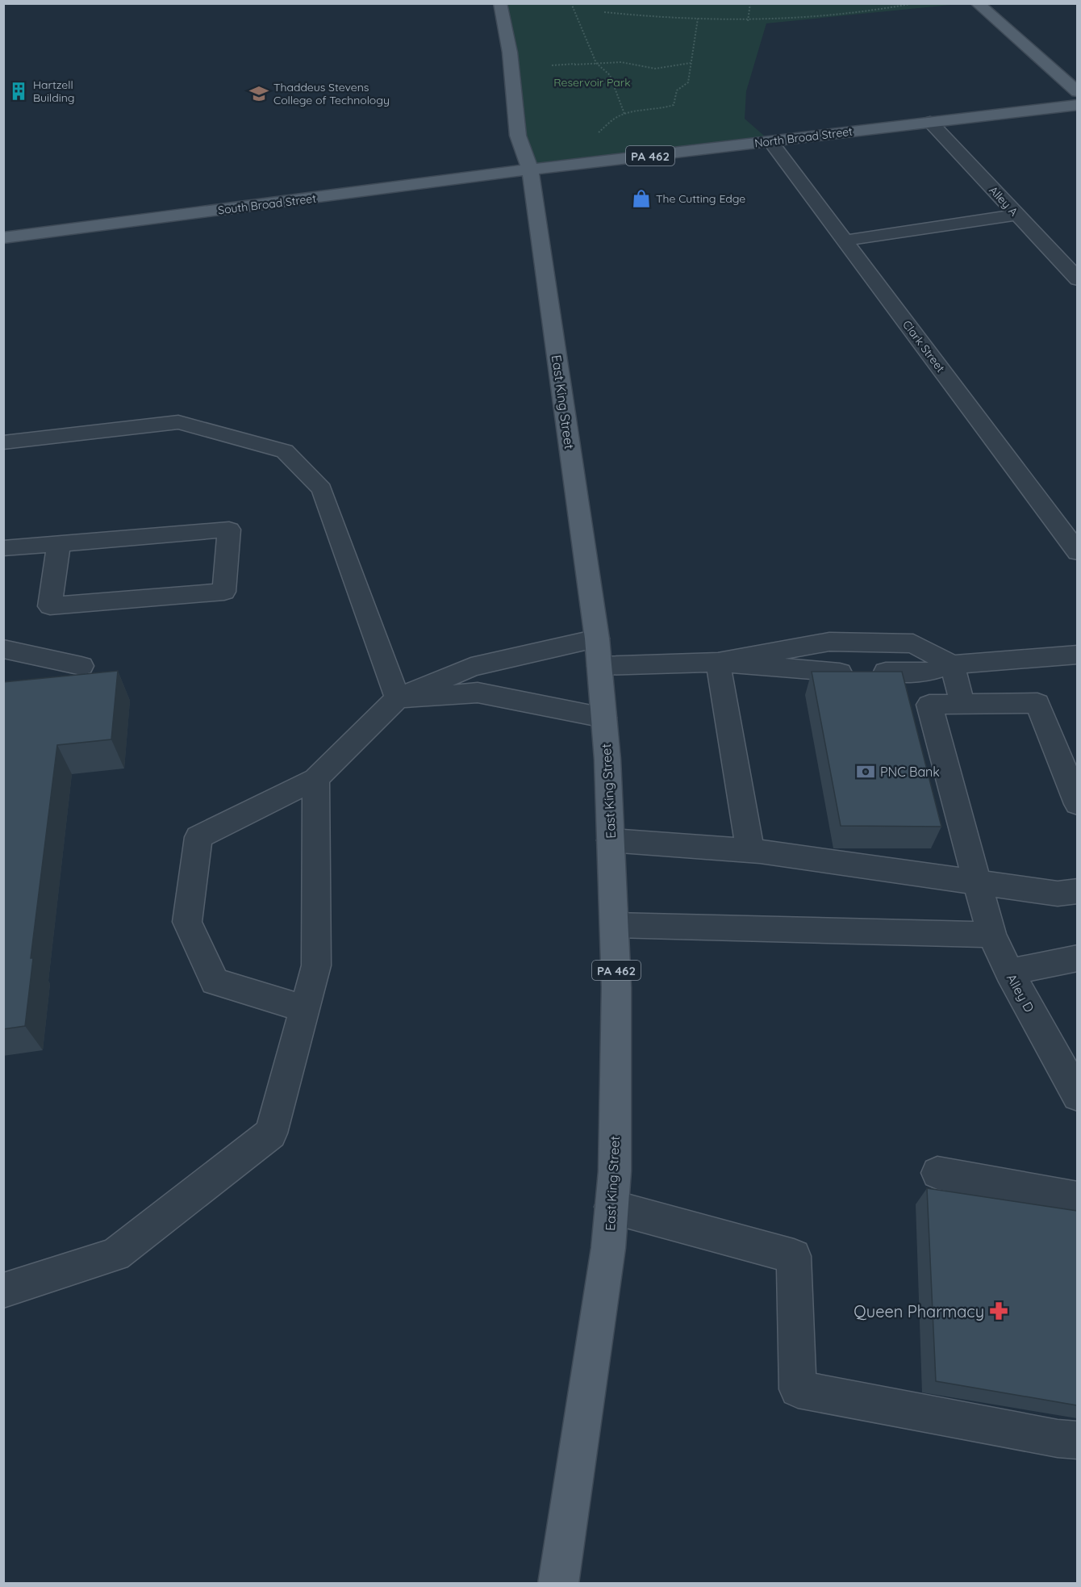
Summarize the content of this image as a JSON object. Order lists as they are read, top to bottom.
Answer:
{
  "streets": {
    "main road": [
      "North Broad Street",
      "PA 462",
      "South Broad Street",
      "East King Street"
    ],
    "street": ["Alley A", "Clark Street", "Alley D"]
  },
  "crossings": [
    ["North Broad Street", "Alley A"],
    ["North Broad Street", "South Broad Street"],
    ["North Broad Street", "Clark Street"],
    ["North Broad Street", "East King Street"],
    ["South Broad Street", "East King Street"]
  ],
  "parks": ["Reservoir Park"],
  "places": {
    "building": ["Hartzell Building"],
    "school or university": ["Thaddeus Stevens College of Technology"],
    "shop": ["The Cutting Edge"],
    "bank": ["PNC Bank"],
    "pharmacy": ["Queen Pharmacy"]
  }
}
